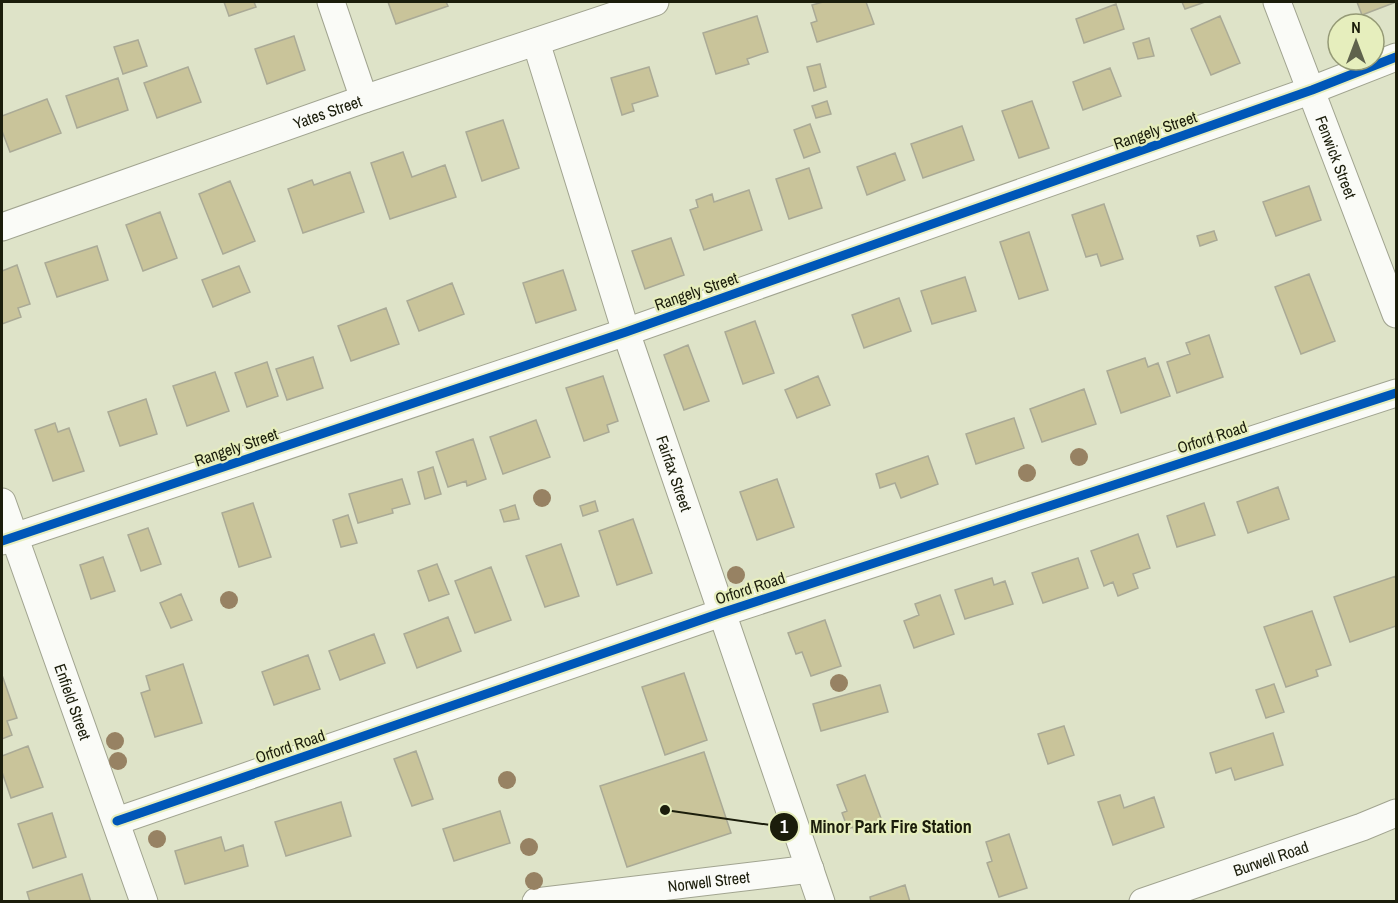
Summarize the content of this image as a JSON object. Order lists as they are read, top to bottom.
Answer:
{
  "streets": {
    "street": [
      "Yates Street",
      "Rangely Street",
      "Fenwick Street",
      "Orford Road",
      "Fairfax Street",
      "Enfield Street",
      "Burwell Road",
      "Norwell Street"
    ]
  },
  "crossings": [
    ["Yates Street", "Fairfax Street"],
    ["Rangely Street", "Fenwick Street"],
    ["Rangely Street", "Fairfax Street"],
    ["Rangely Street", "Enfield Street"],
    ["Orford Road", "Fairfax Street"],
    ["Orford Road", "Enfield Street"],
    ["Fairfax Street", "Norwell Street"]
  ],
  "places": ["Minor Park Fire Station"],
  "north": "top"
}
